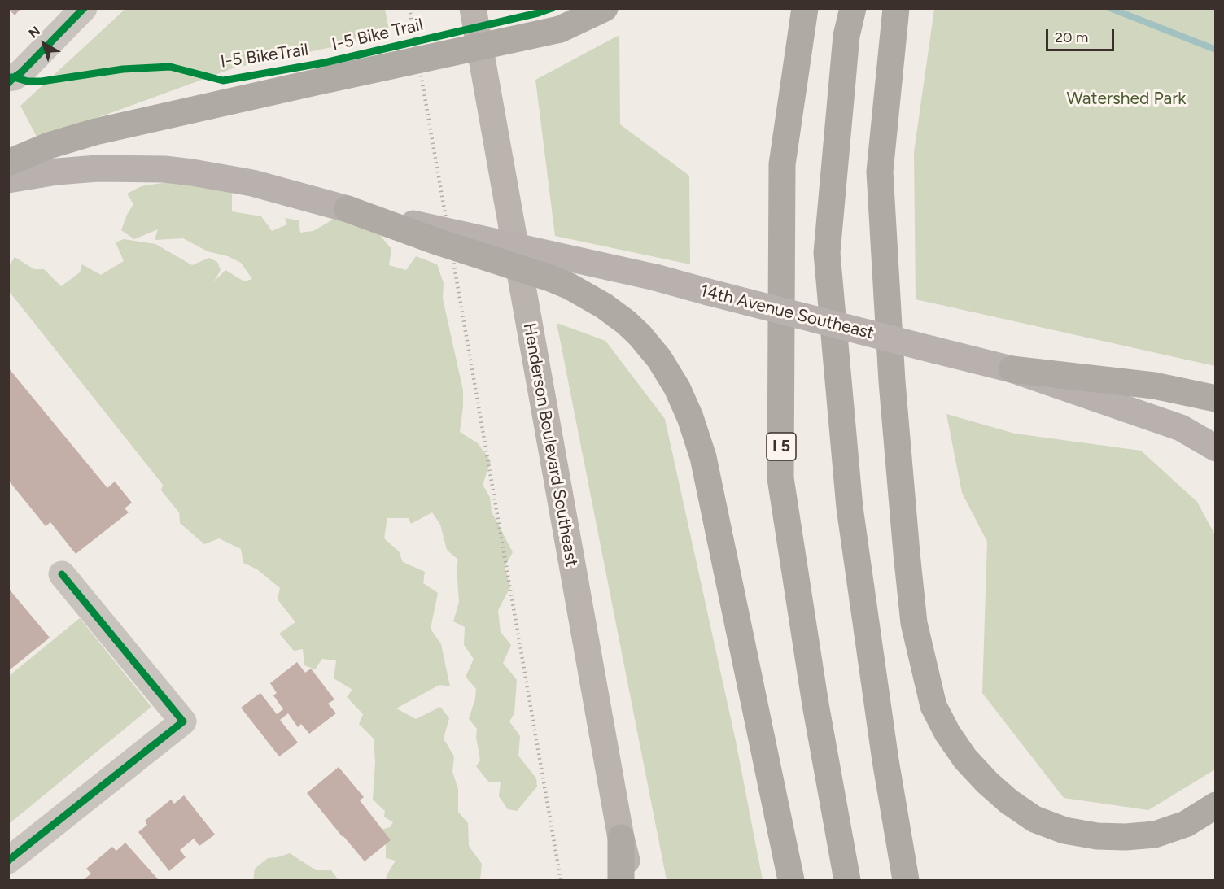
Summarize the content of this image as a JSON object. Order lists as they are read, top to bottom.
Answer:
{
  "streets": {
    "highway": ["I 5"],
    "main road": ["14th Avenue Southeast", "Henderson Boulevard Southeast"],
    "cycle path": ["I-5 Bike Trail"]
  },
  "parks": ["Watershed Park"],
  "scale_bar": "20 m",
  "north": "top left"
}
